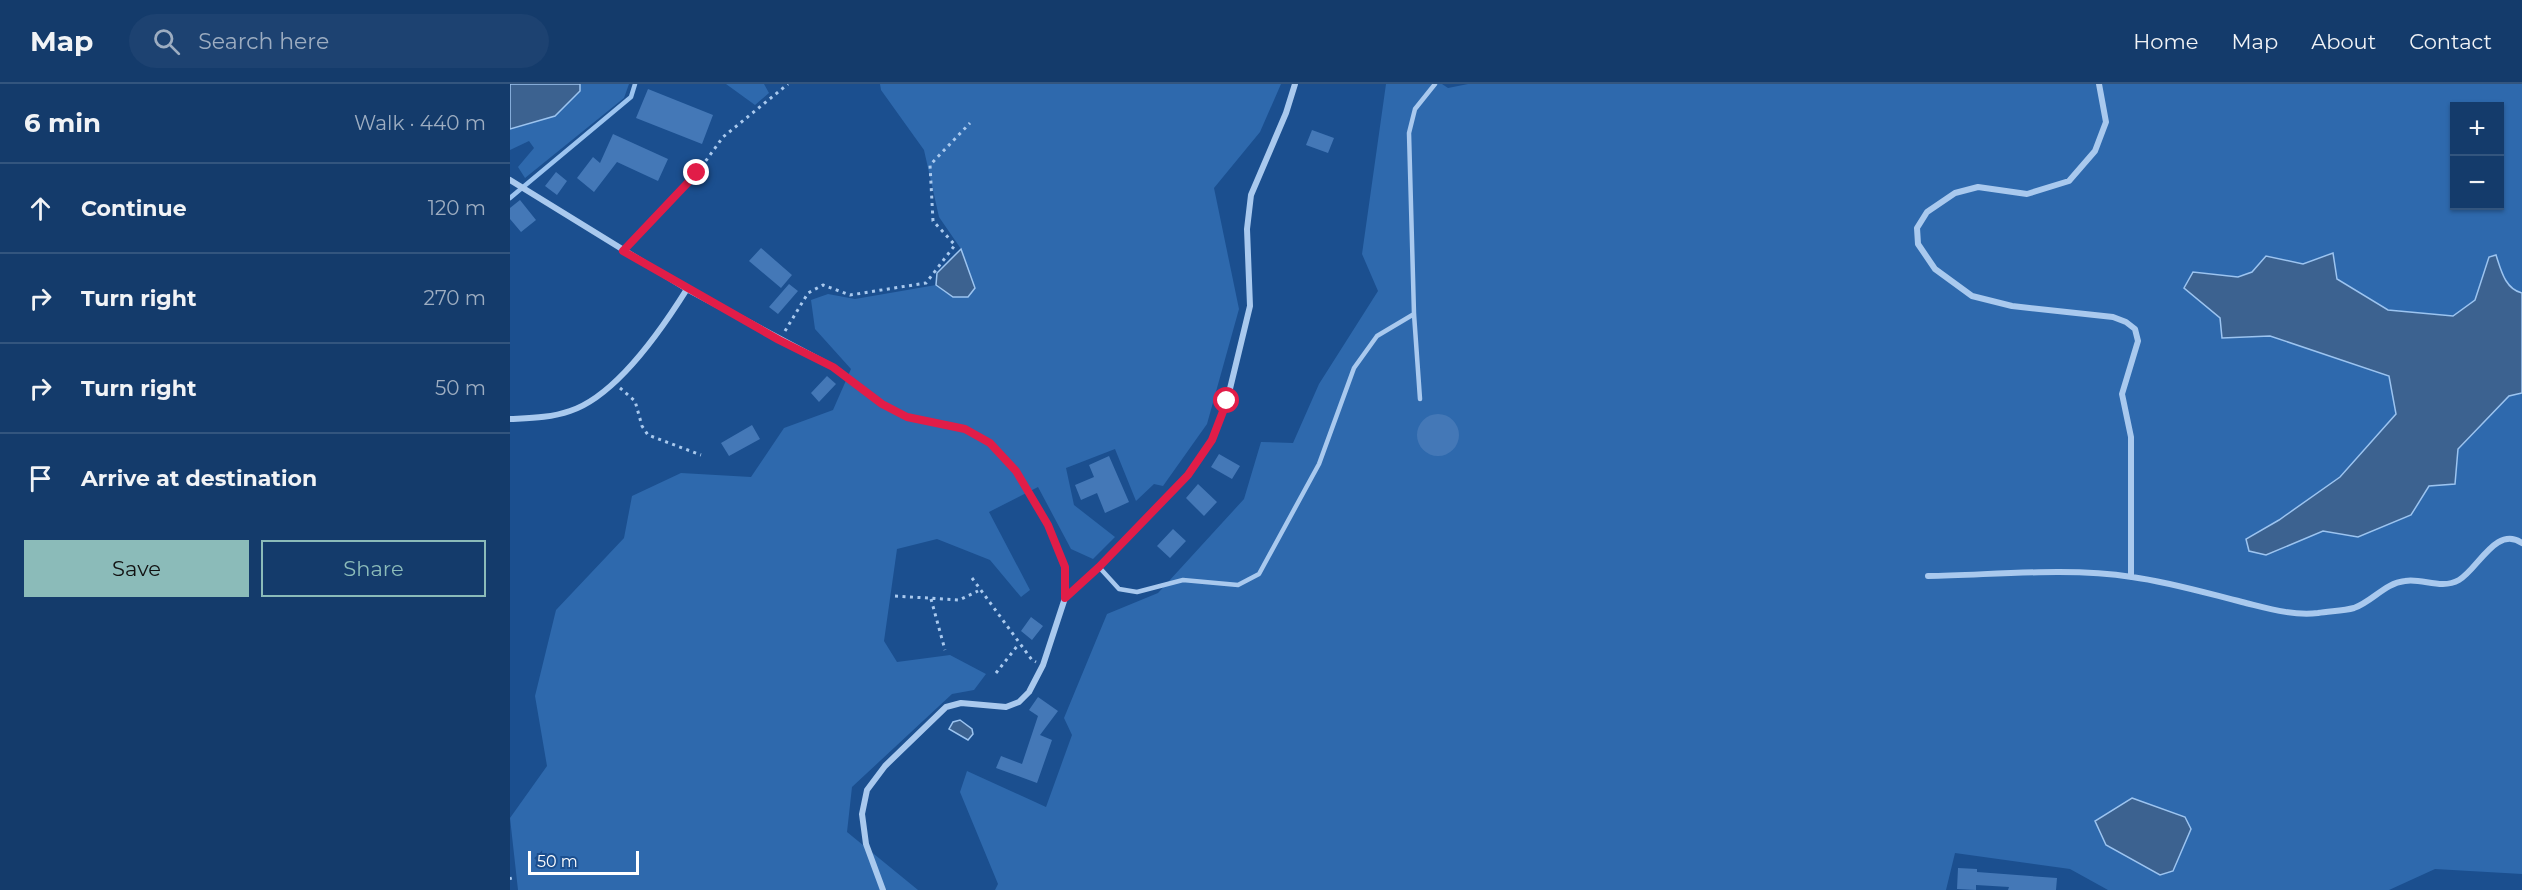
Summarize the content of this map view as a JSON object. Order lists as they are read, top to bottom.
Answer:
{
  "scale_bar": "50 m",
  "page": {
    "header": "Map",
    "search": "Search here",
    "nav": [
      "Home",
      "Map",
      "About",
      "Contact"
    ],
    "heading": ["6 min", "Walk · 440 m"],
    "map_buttons": ["+", "−"],
    "list": [
      ["Continue", "120 m"],
      ["Turn right", "270 m"],
      ["Turn right", "50 m"],
      "Arrive at destination"
    ],
    "buttons": ["Save", "Share"],
    "scale": "50 m"
  }
}
